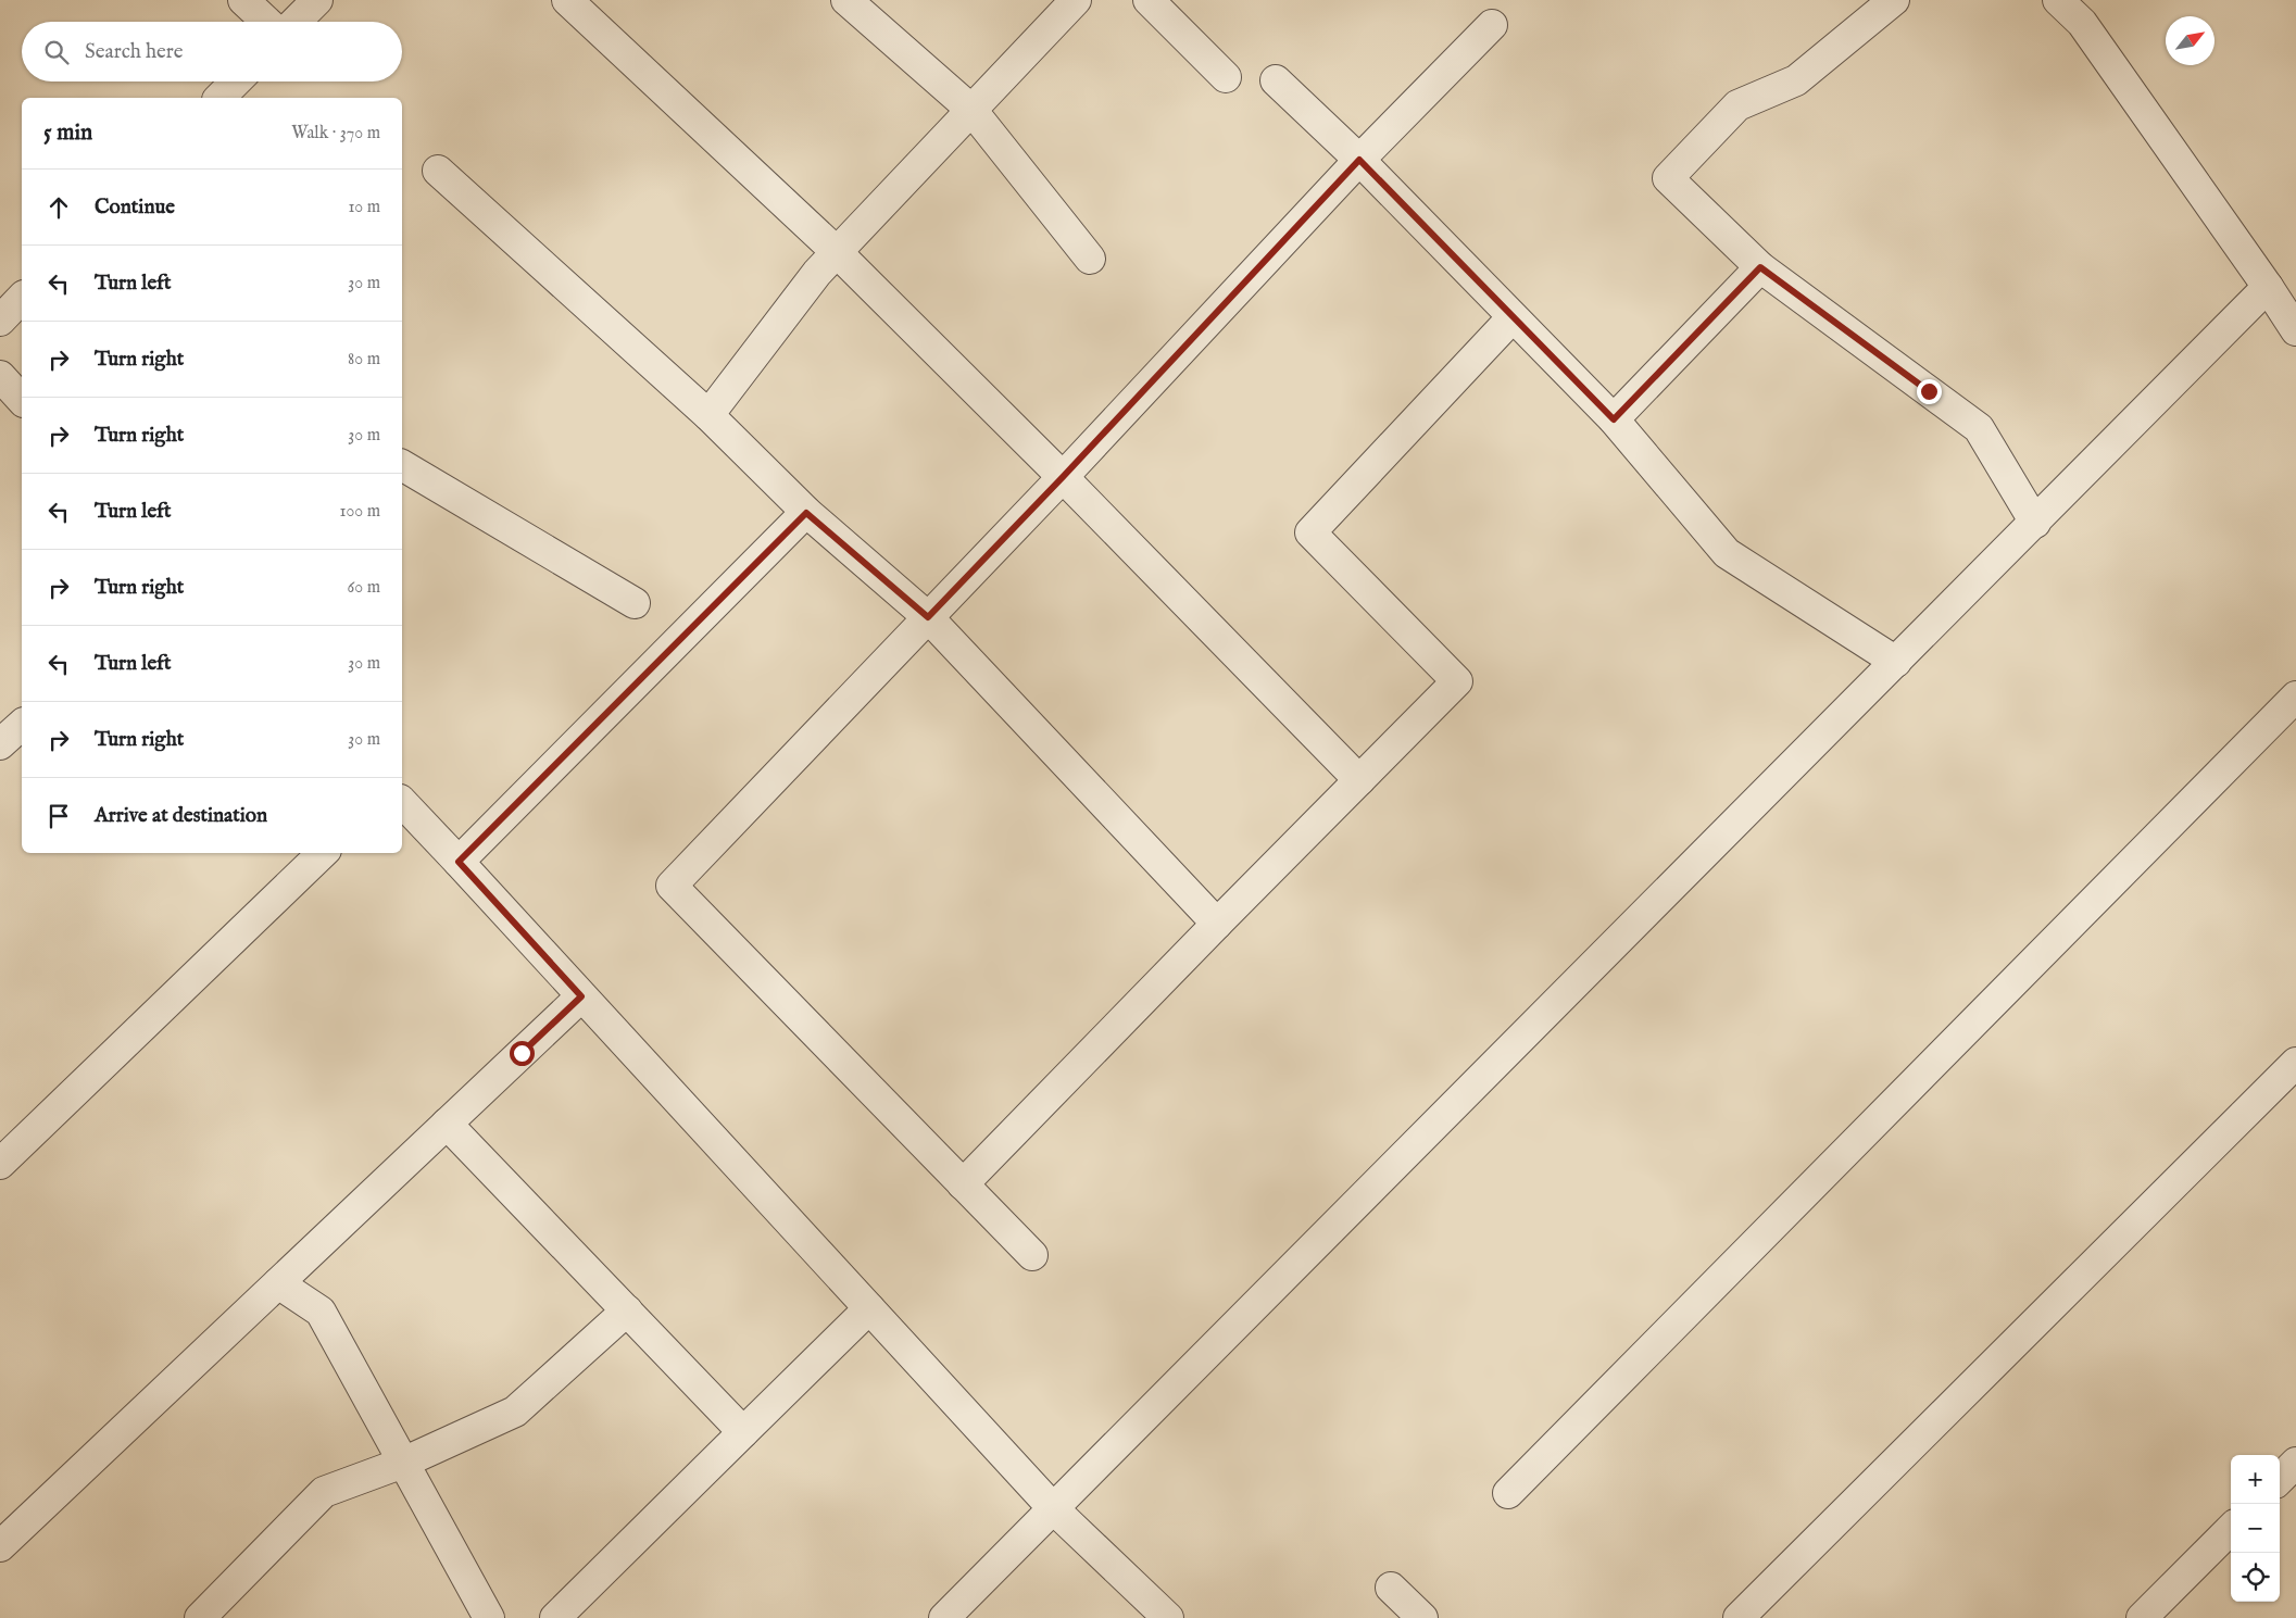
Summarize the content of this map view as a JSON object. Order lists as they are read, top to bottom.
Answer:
{
  "north": "top right",
  "page": {
    "search": "Search here",
    "heading": ["5 min", "Walk · 370 m"],
    "list": [
      ["Continue", "10 m"],
      ["Turn left", "30 m"],
      ["Turn right", "80 m"],
      ["Turn right", "30 m"],
      ["Turn left", "100 m"],
      ["Turn right", "60 m"],
      ["Turn left", "30 m"],
      ["Turn right", "30 m"],
      "Arrive at destination"
    ],
    "map_buttons": ["+", "−"]
  }
}
